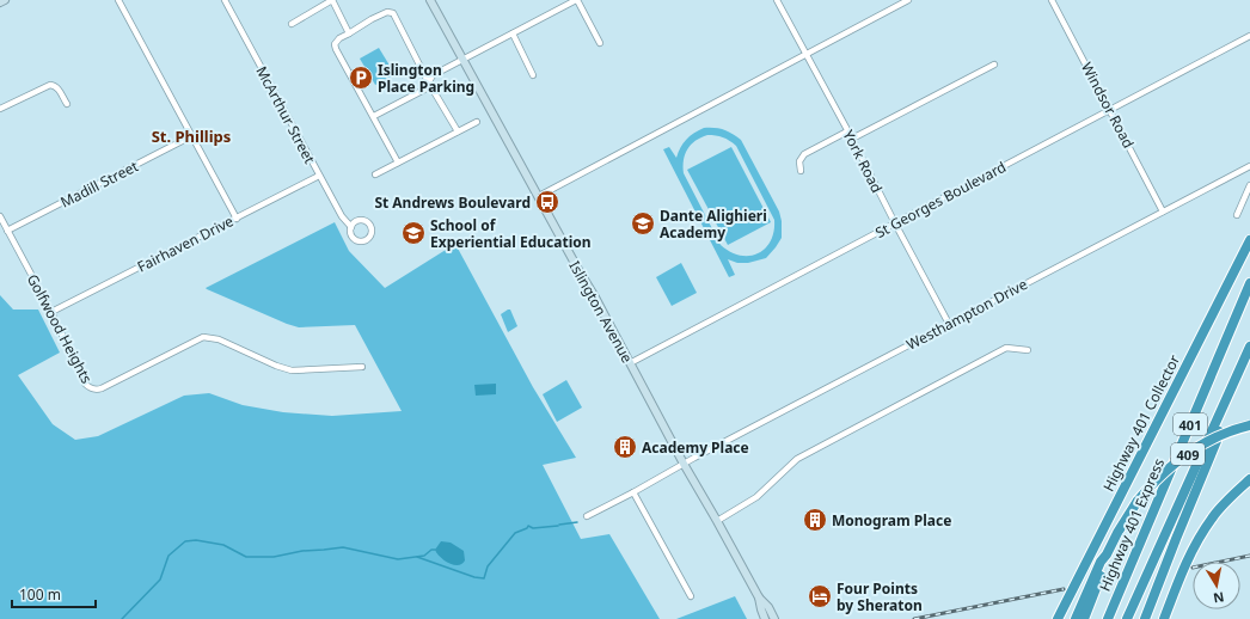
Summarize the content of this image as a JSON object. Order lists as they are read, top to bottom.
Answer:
{
  "streets": {
    "highway": [
      "Highway 401 Collector",
      "401",
      "409",
      "Highway 401 Express"
    ],
    "main road": ["Islington Avenue"],
    "street": [
      "Windsor Road",
      "McArthur Street",
      "York Road",
      "Madill Street",
      "St Georges Boulevard",
      "Fairhaven Drive",
      "Westhampton Drive",
      "Golfwood Heights"
    ]
  },
  "crossings": [
    ["Windsor Road", "St Georges Boulevard"],
    ["Windsor Road", "Westhampton Drive"],
    ["McArthur Street", "Fairhaven Drive"],
    ["York Road", "St Georges Boulevard"],
    ["York Road", "Westhampton Drive"],
    ["Madill Street", "Golfwood Heights"],
    ["St Georges Boulevard", "Islington Avenue"],
    ["Fairhaven Drive", "Golfwood Heights"],
    ["Islington Avenue", "Westhampton Drive"]
  ],
  "districts": ["St. Phillips"],
  "places": {
    "parking": ["Islington Place Parking"],
    "bus stop": ["St Andrews Boulevard"],
    "school or university": ["Dante Alighieri Academy", "School of Experiential Education"],
    "building": ["Academy Place", "Monogram Place"],
    "hotel": ["Four Points by Sheraton"]
  },
  "scale_bar": "100 m",
  "north": "bottom"
}
